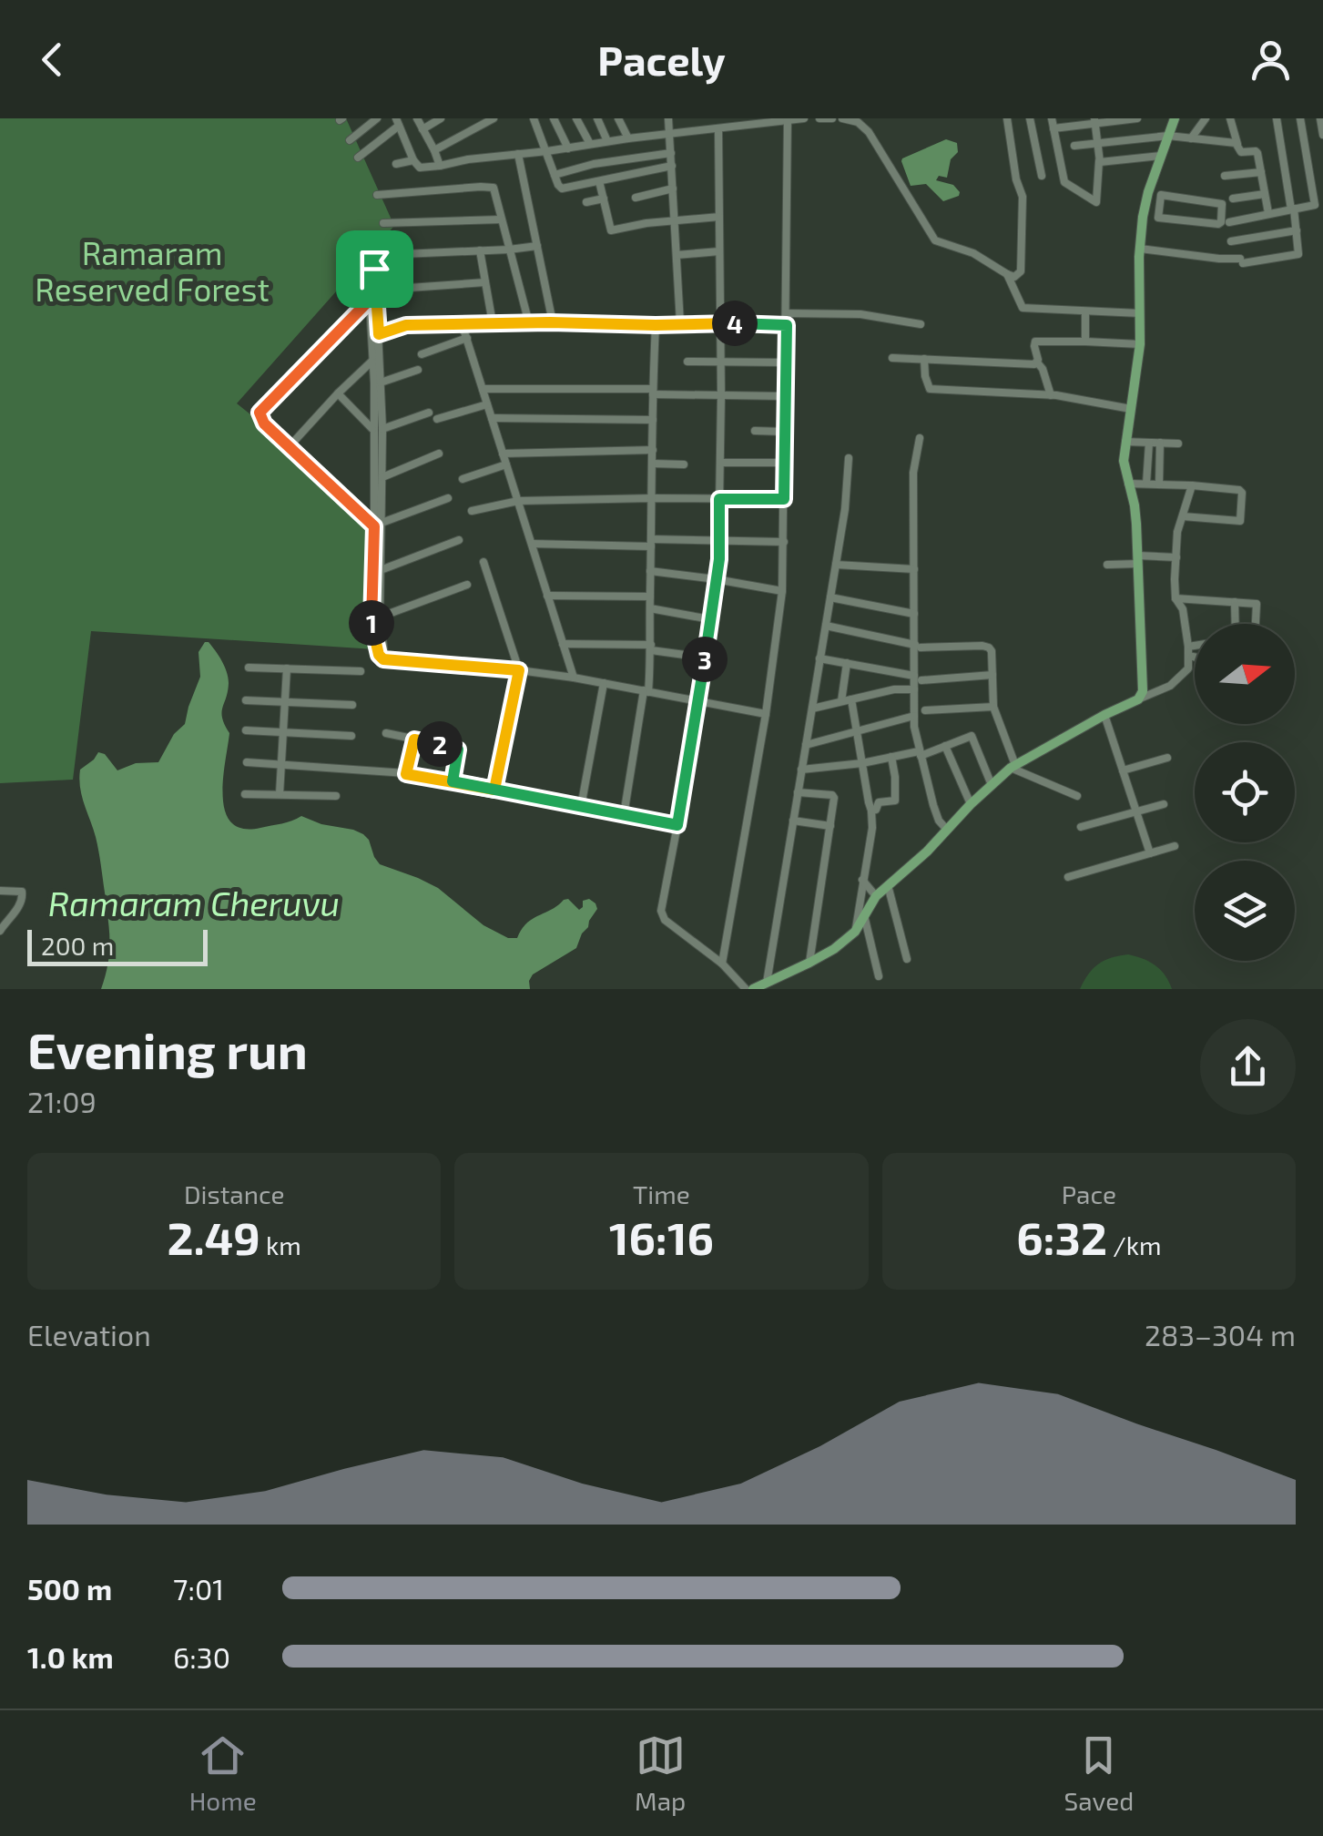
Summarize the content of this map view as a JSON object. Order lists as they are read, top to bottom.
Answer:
{
  "water": ["Ramaram Cheruvu"],
  "parks": ["Ramaram Reserved Forest"],
  "scale_bar": "200 m",
  "north": "right",
  "page": {
    "header": "Pacely",
    "pins": [
      "4",
      "1",
      "3",
      "2"
    ],
    "scale": "200 m",
    "heading": ["Evening run", "21:09"],
    "stats": [
      ["Distance", "2.49 km"],
      ["Time", "16:16"],
      ["Pace", "6:32 /km"]
    ],
    "chart": ["Elevation", "283–304 m"],
    "list": [
      {
        "name": "500 m",
        "note": "7:01"
      },
      {
        "name": "1.0 km",
        "note": "6:30"
      }
    ],
    "tabs": ["Home", "Map", "Saved"]
  }
}
